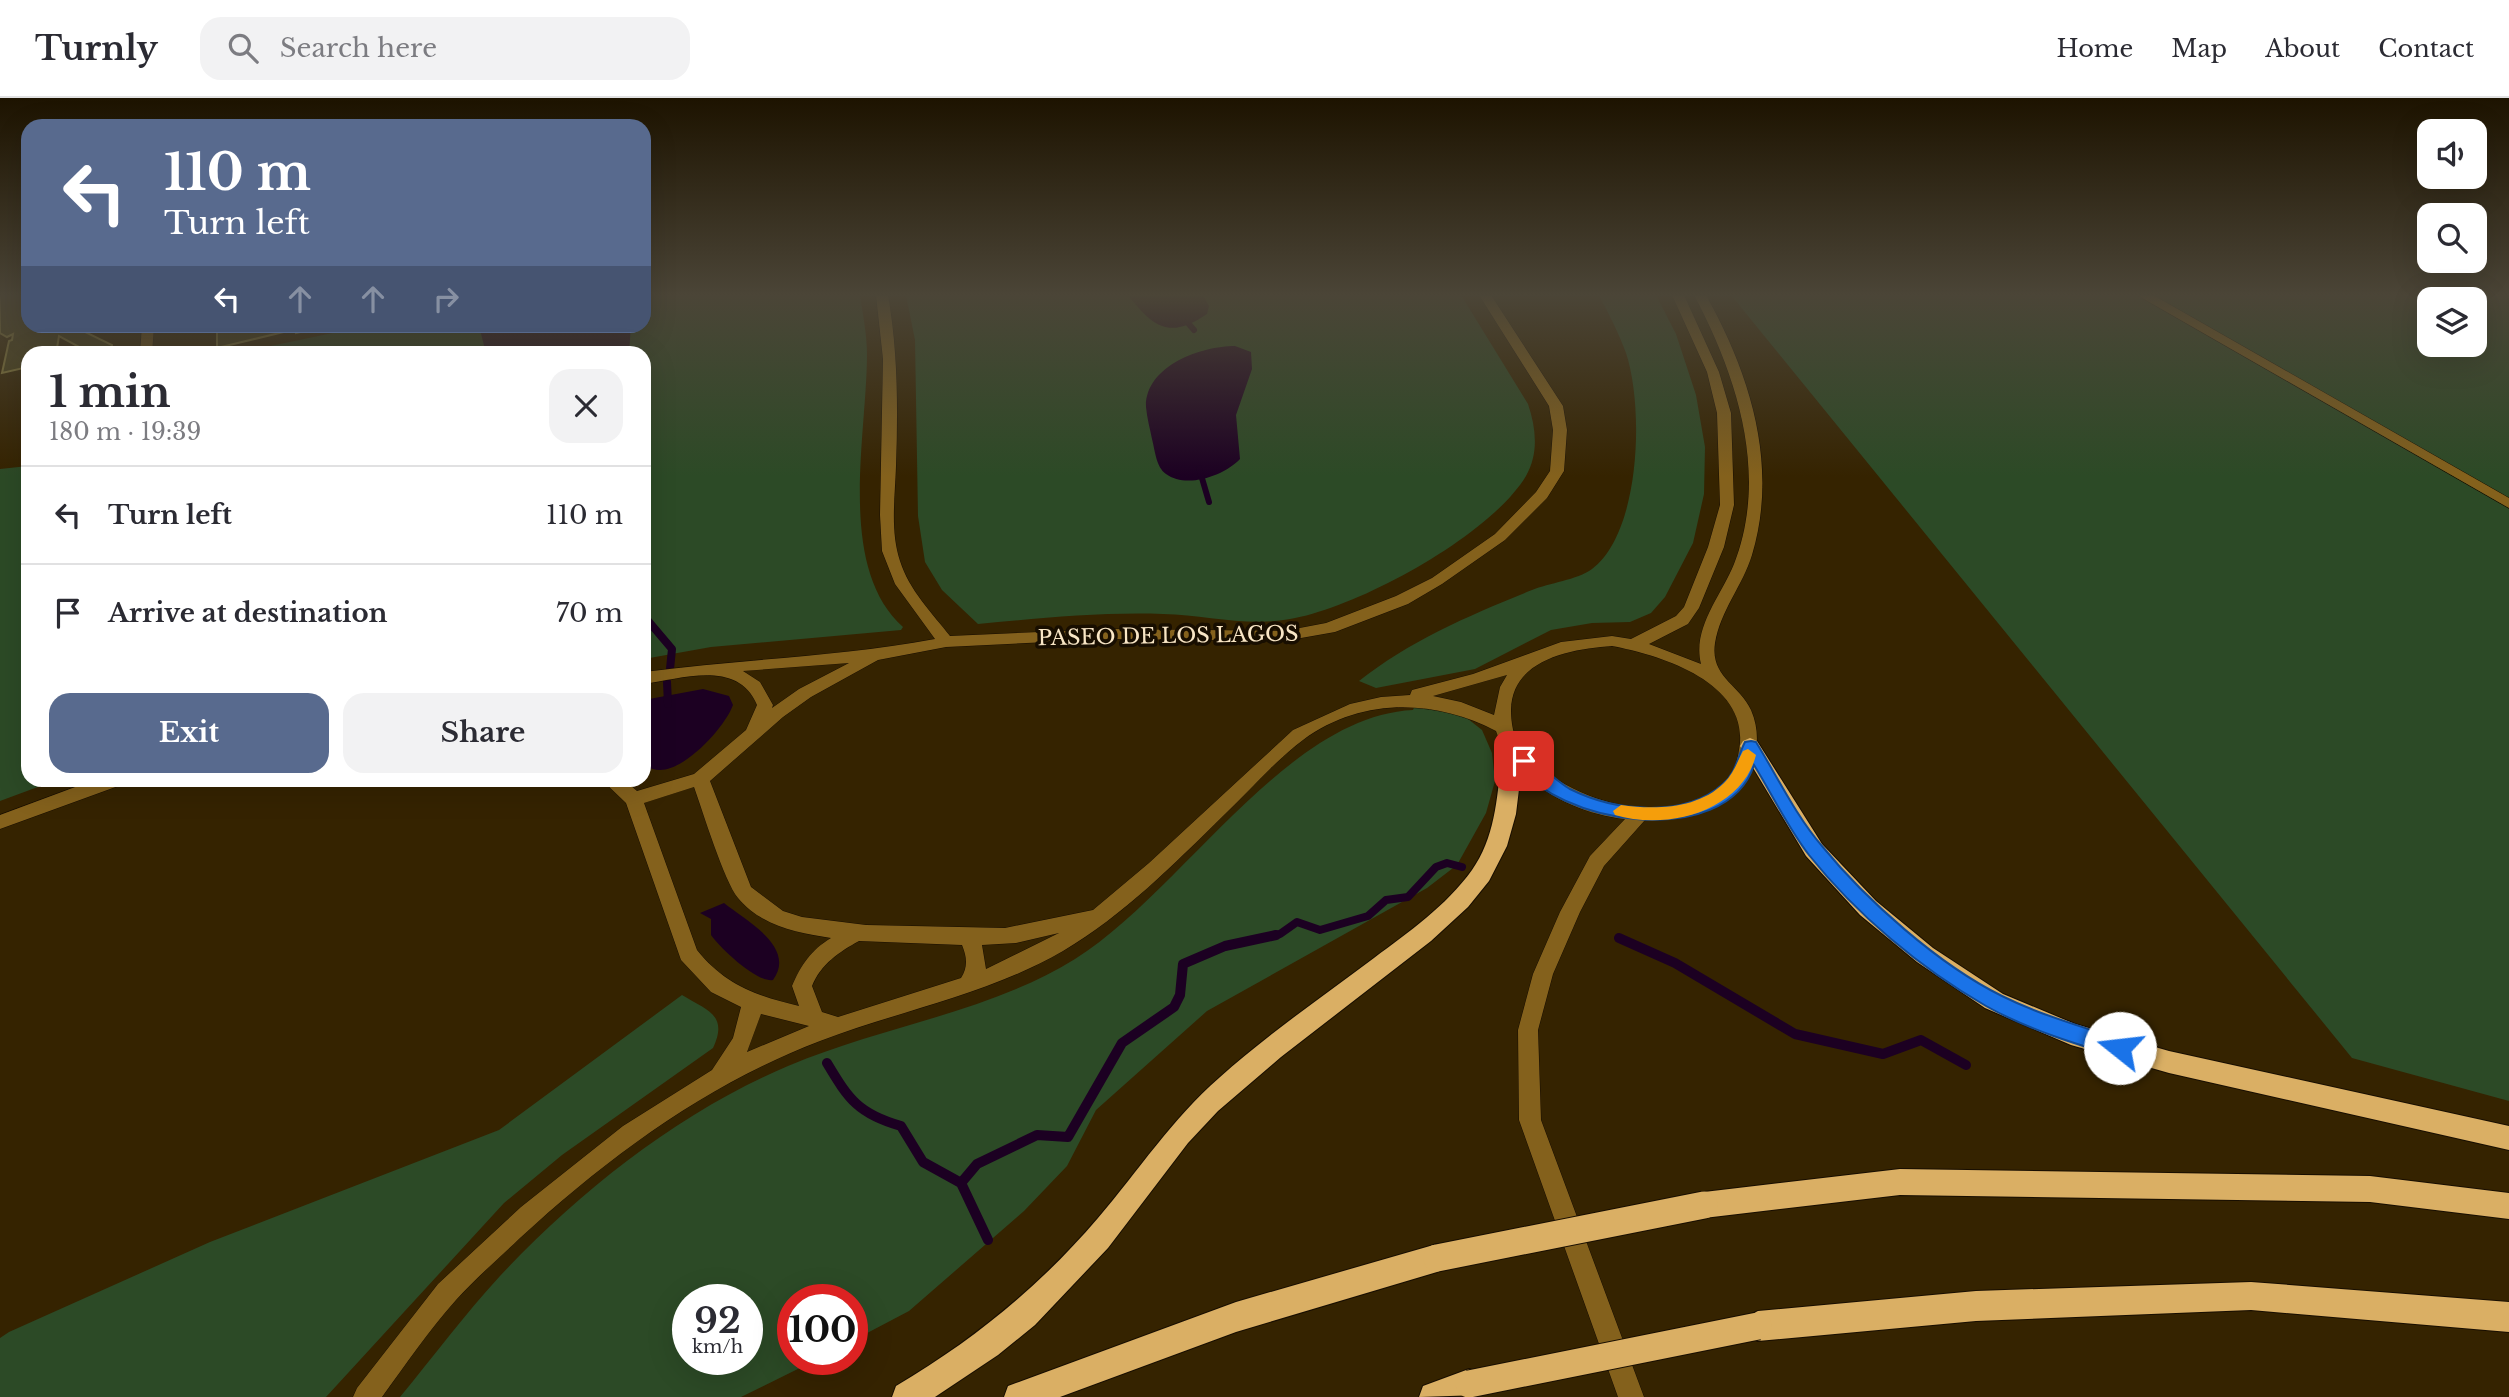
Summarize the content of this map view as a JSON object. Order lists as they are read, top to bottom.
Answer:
{
  "streets": {
    "street": ["PASEO DE LOS LAGOS"]
  },
  "page": {
    "header": "Turnly",
    "search": "Search here",
    "nav": [
      "Home",
      "Map",
      "About",
      "Contact"
    ],
    "turn": ["110 m", "Turn left"],
    "heading": ["1 min", "180 m · 19:39"],
    "list": [
      {
        "name": "Turn left",
        "value": "110 m"
      },
      {
        "name": "Arrive at destination",
        "value": "70 m"
      }
    ],
    "buttons": ["Exit", "Share"],
    "speed": "92 km/h",
    "limit": "100"
  }
}
